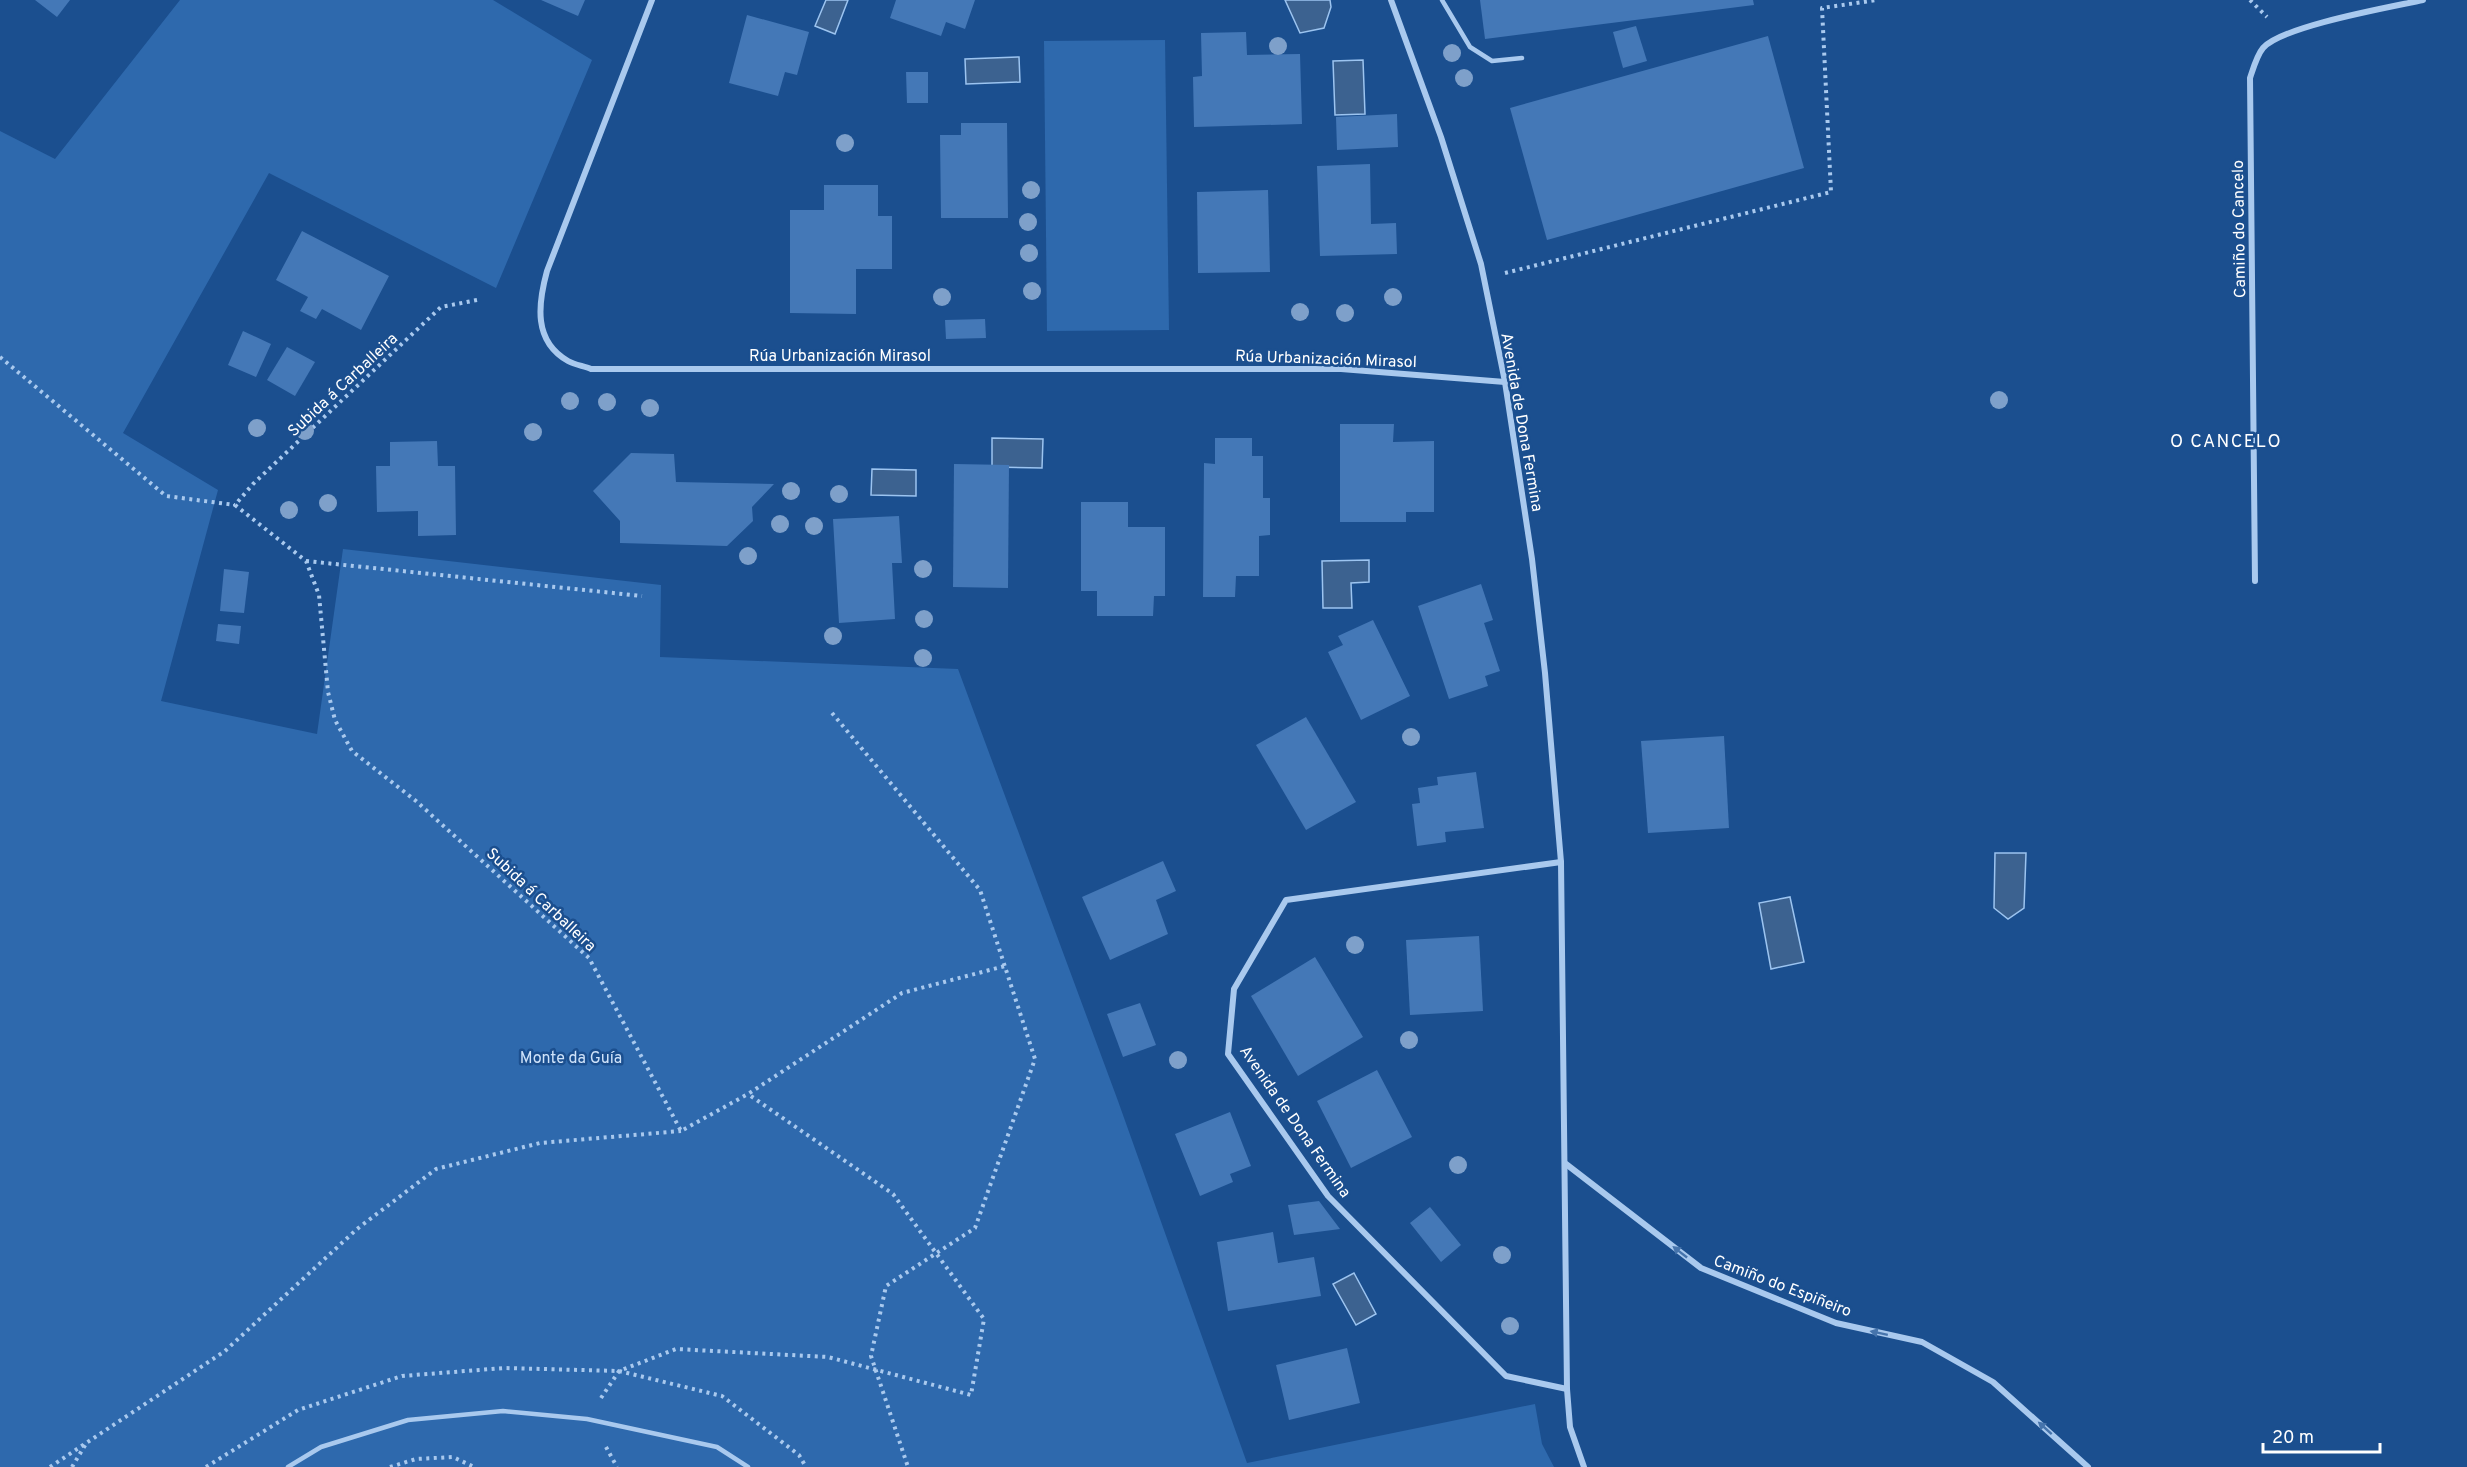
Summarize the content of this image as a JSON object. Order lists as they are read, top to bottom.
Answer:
{
  "streets": {
    "street": [
      "Camiño do Cancelo",
      "Rúa Urbanización Mirasol",
      "Avenida de Dona Fermina",
      "Camiño do Espiñeiro"
    ],
    "path": ["Subida á Carballeira"]
  },
  "crossings": [
    ["Rúa Urbanización Mirasol", "Avenida de Dona Fermina"],
    ["Avenida de Dona Fermina", "Camiño do Espiñeiro"]
  ],
  "one_way": ["Camiño do Espiñeiro"],
  "districts": ["O CANCELO"],
  "parks": ["Monte da Guía"],
  "scale_bar": "20 m"
}
